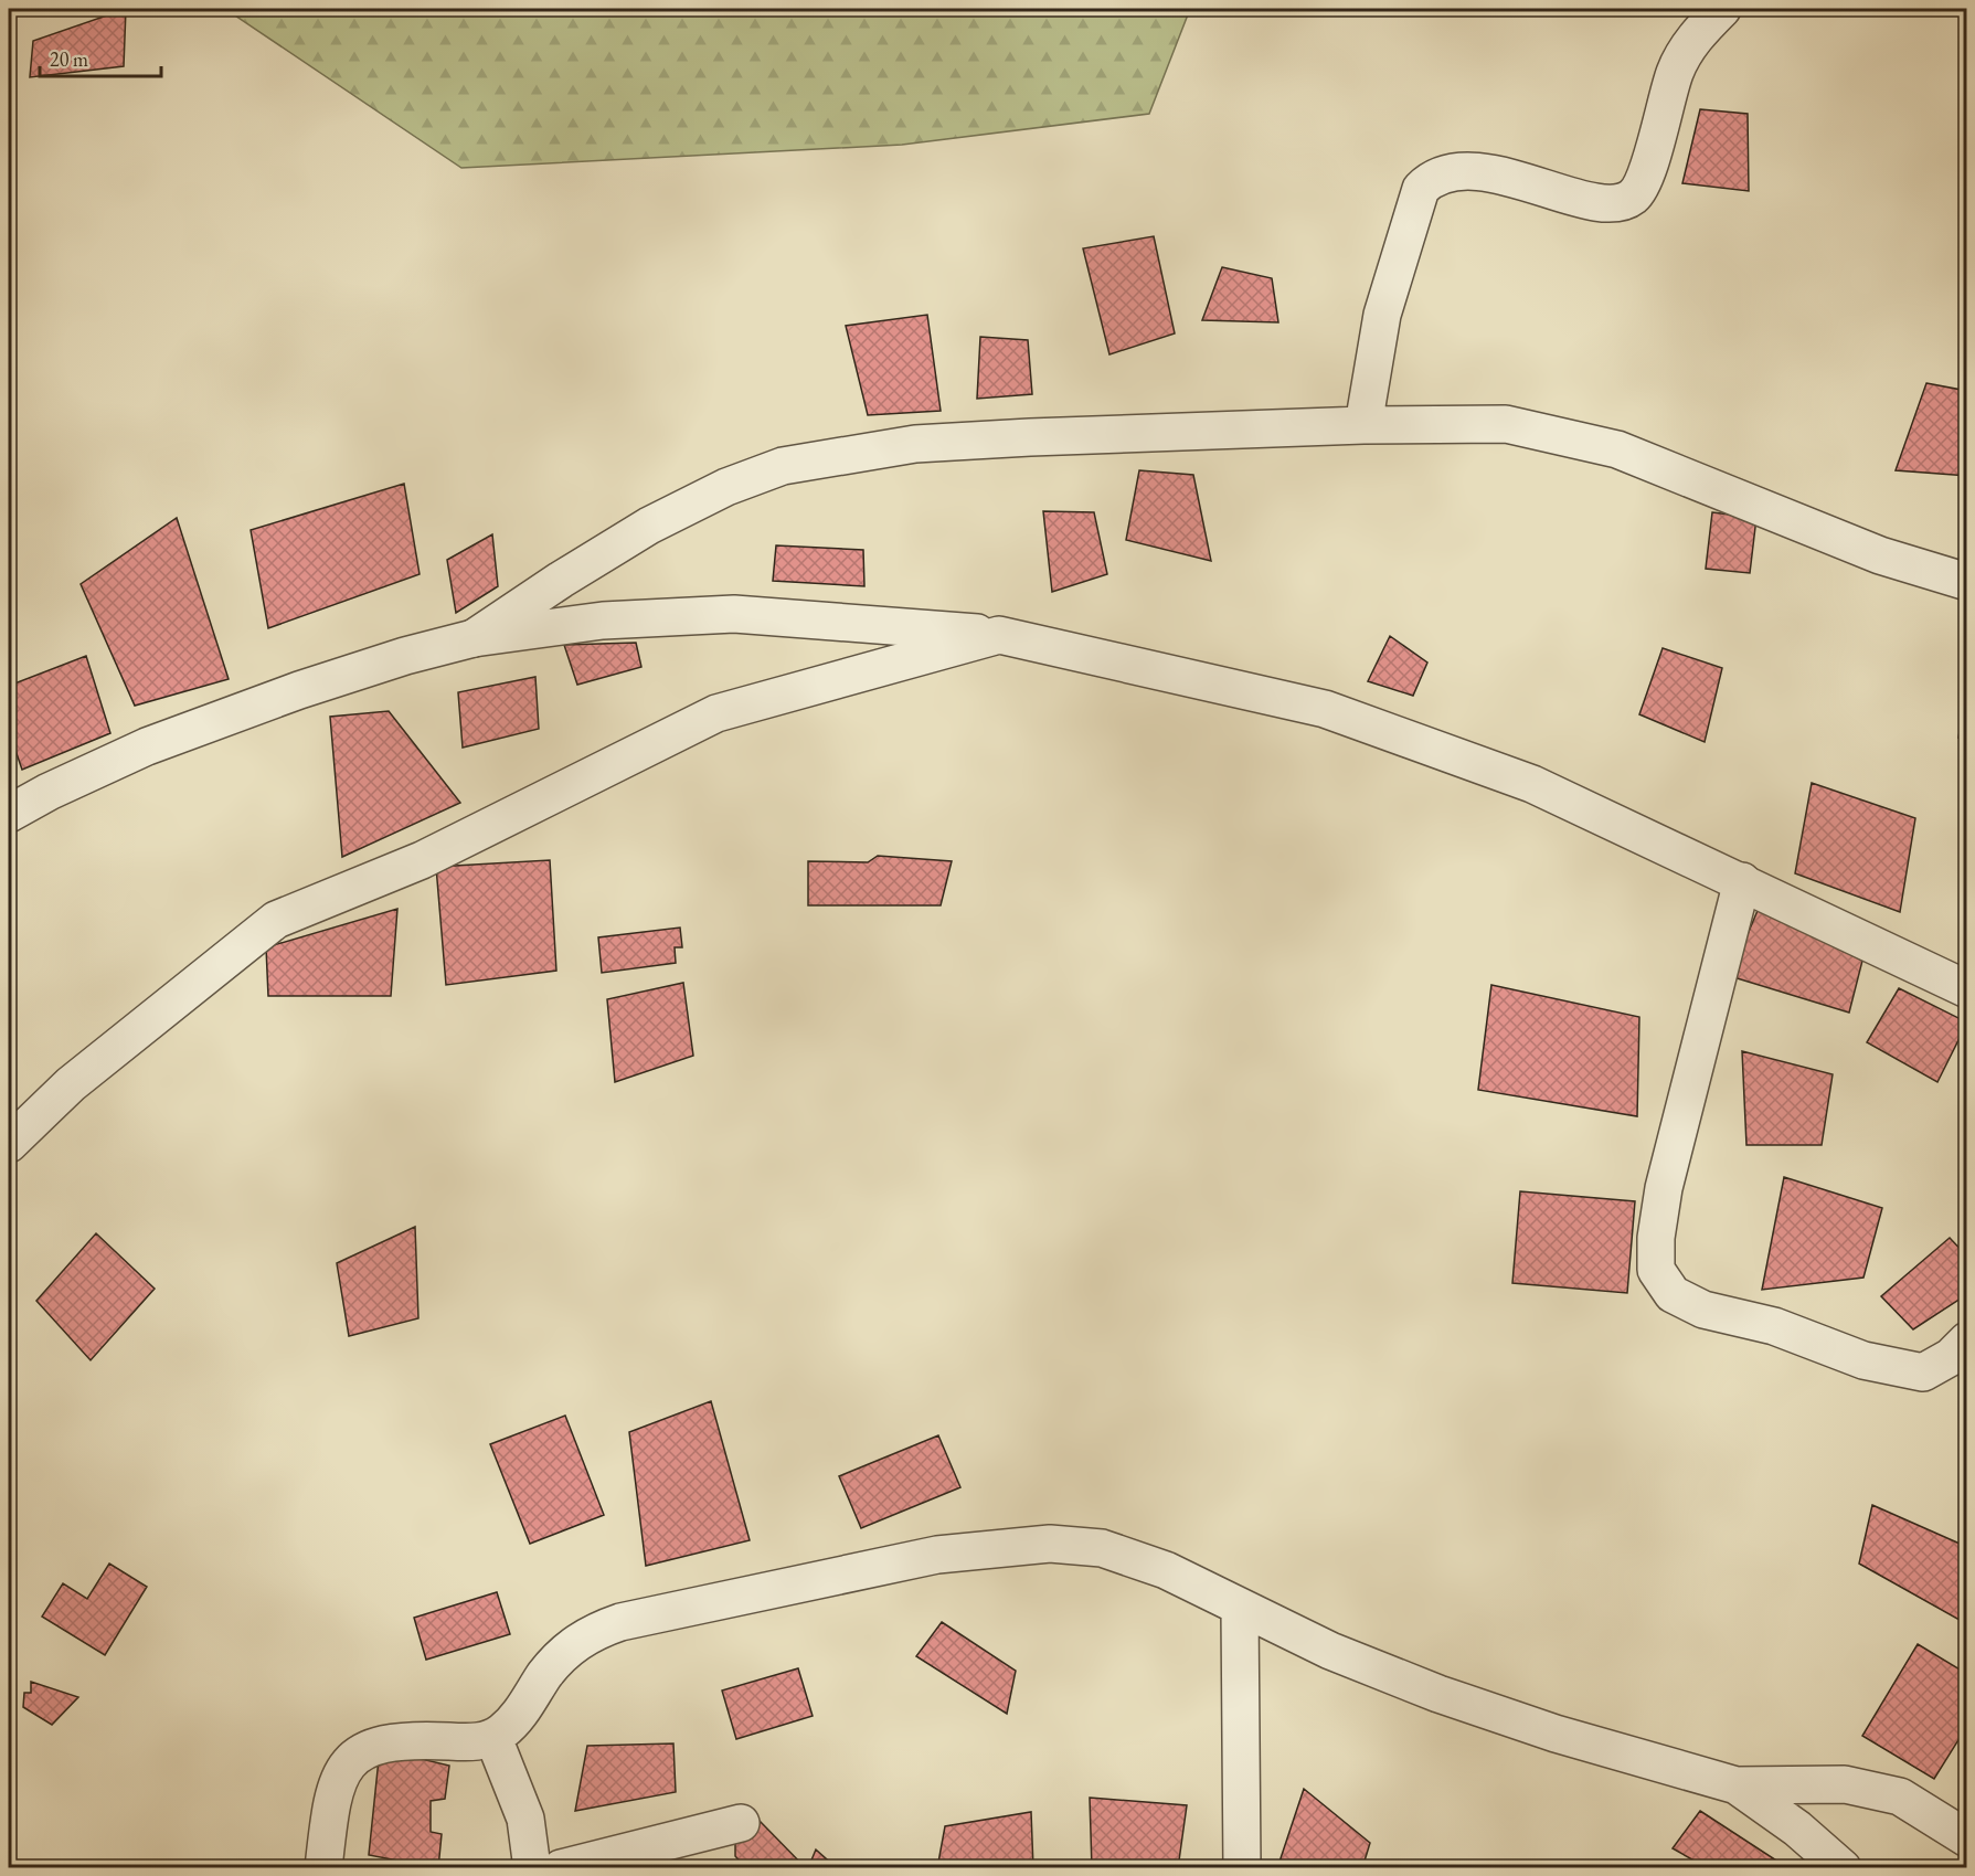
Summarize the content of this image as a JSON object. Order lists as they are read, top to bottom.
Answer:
{
  "scale_bar": "20 m"
}
